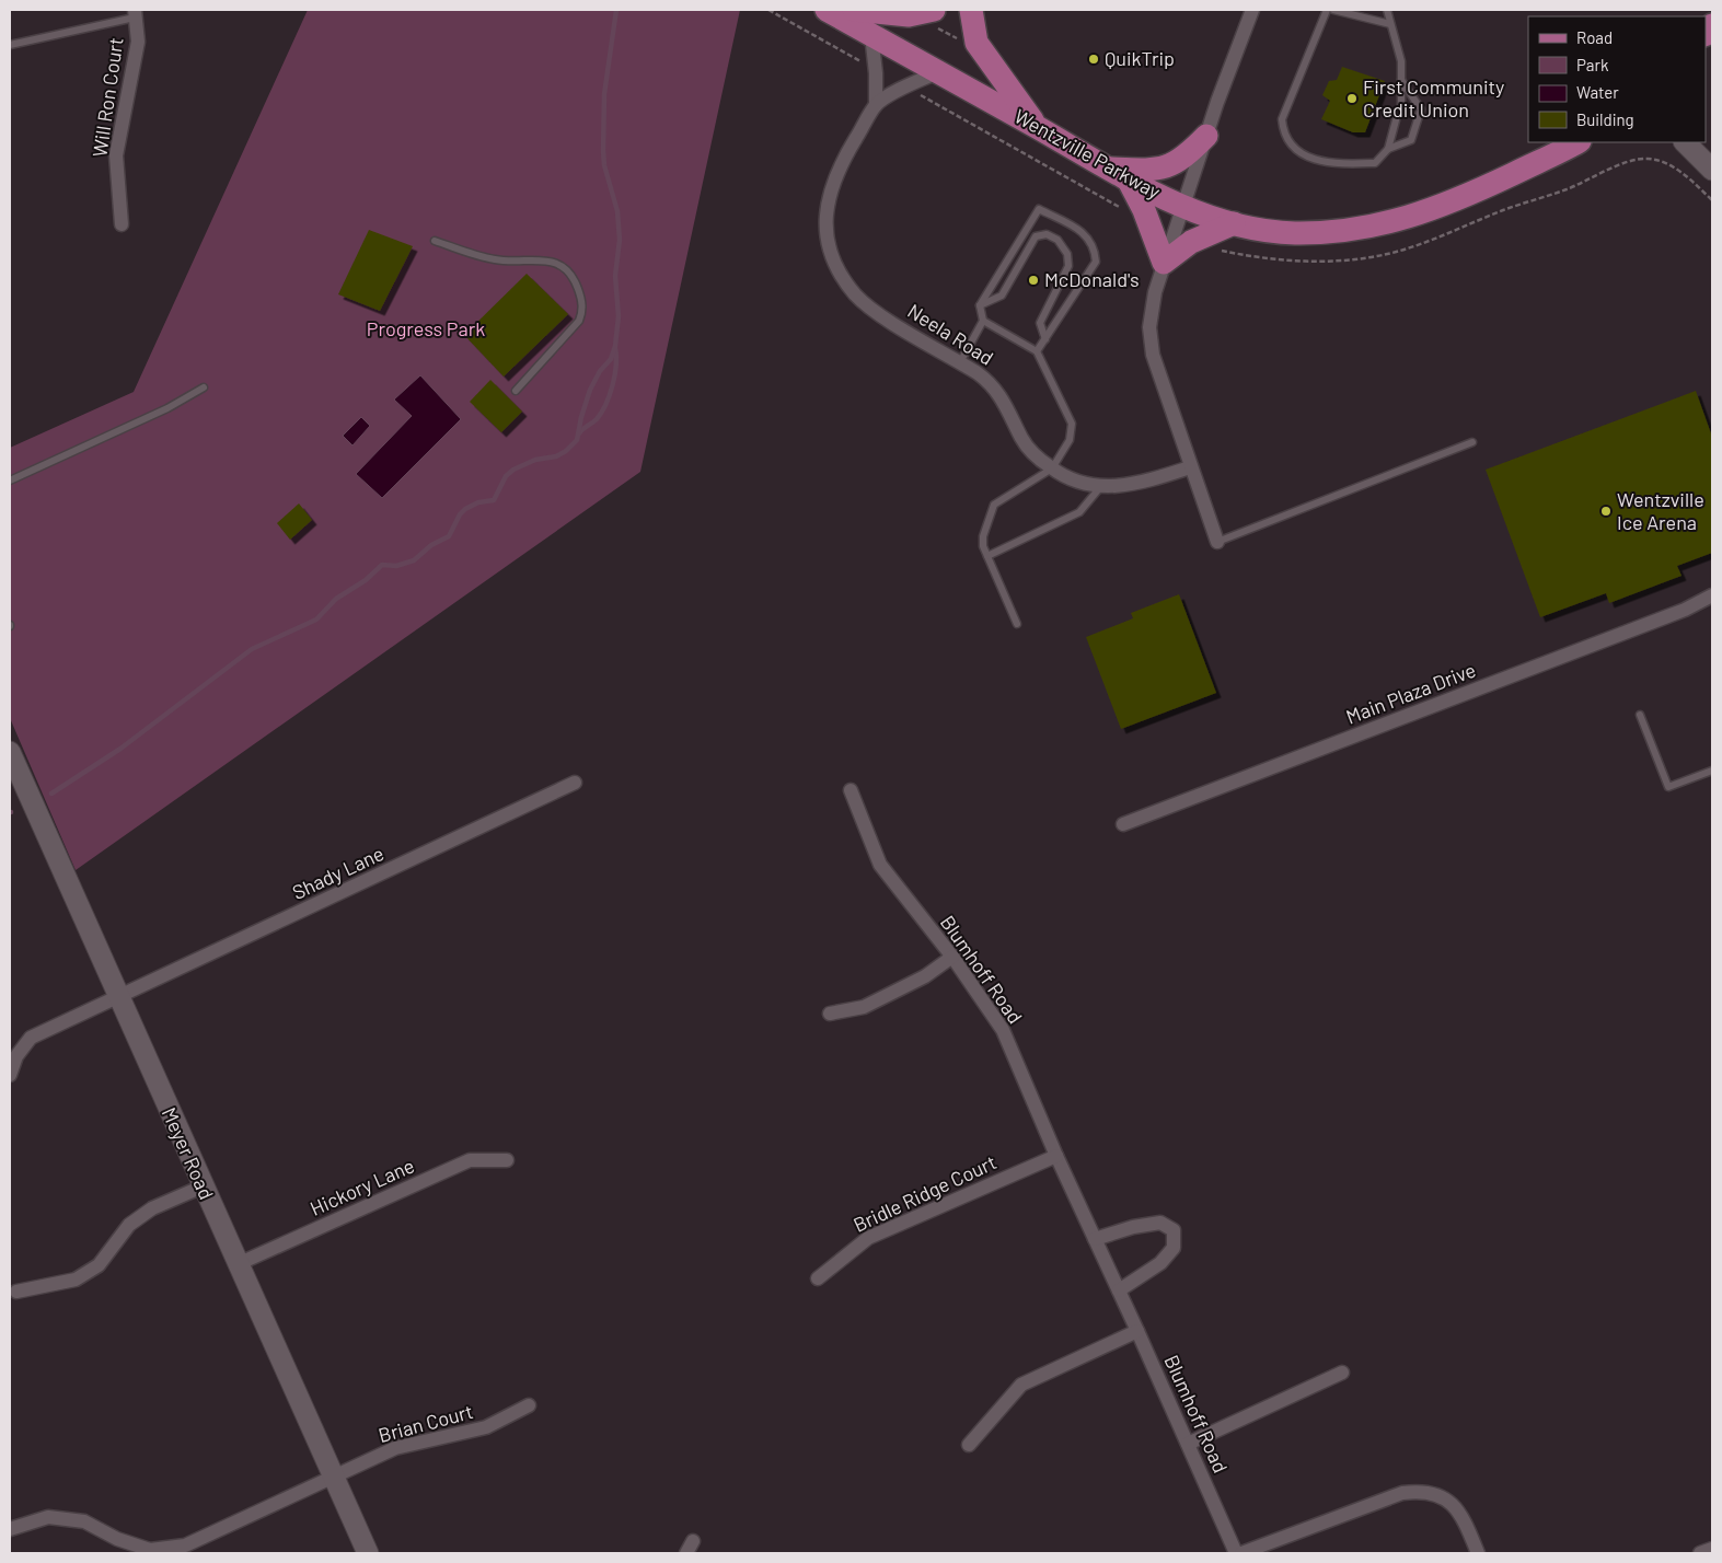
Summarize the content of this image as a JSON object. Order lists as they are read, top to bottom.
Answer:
{
  "streets": {
    "main road": ["Wentzville Parkway"],
    "street": [
      "Will Ron Court",
      "Neela Road",
      "Main Plaza Drive",
      "Shady Lane",
      "Blumhoff Road",
      "Meyer Road",
      "Hickory Lane",
      "Bridle Ridge Court",
      "Brian Court"
    ]
  },
  "crossings": [
    ["Shady Lane", "Meyer Road"],
    ["Blumhoff Road", "Bridle Ridge Court"],
    ["Meyer Road", "Hickory Lane"],
    ["Meyer Road", "Brian Court"]
  ],
  "parks": ["Progress Park"],
  "places": [
    "QuikTrip",
    "First Community Credit Union",
    "McDonald's",
    "Wentzville Ice Arena"
  ],
  "legend": [
    "Road",
    "Park",
    "Water",
    "Building"
  ]
}
